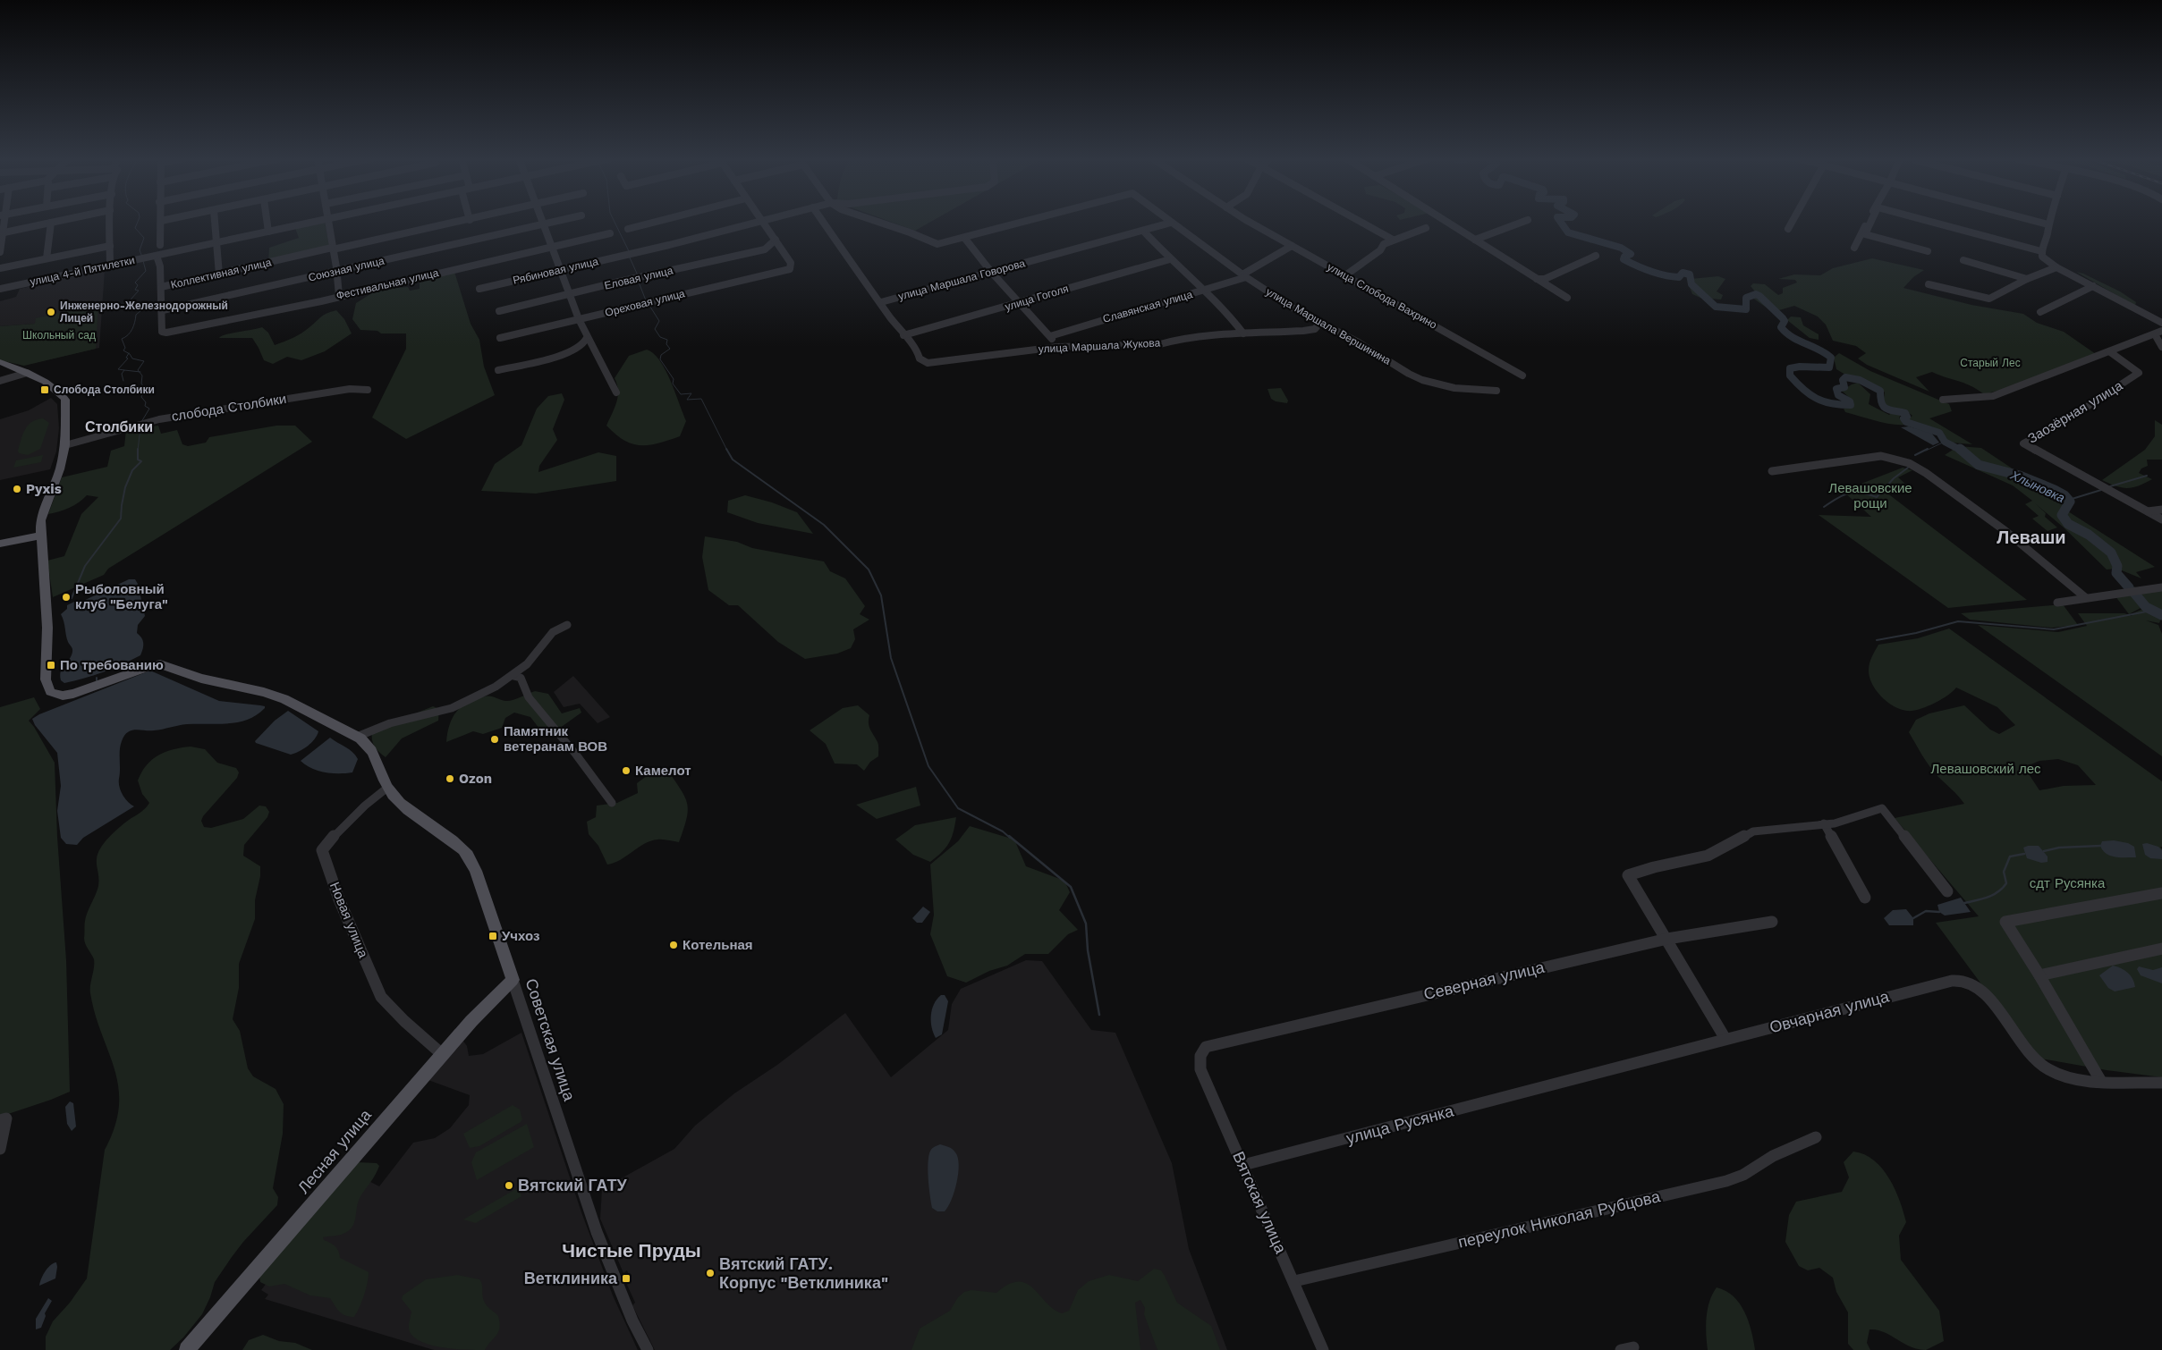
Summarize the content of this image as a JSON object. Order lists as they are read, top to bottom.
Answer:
{
  "streets": {
    "main road": ["Советская улица", "Лесная улица"],
    "street": [
      "Союзная улица",
      "улица 4-й Пятилетки",
      "Рябиновая улица",
      "Коллективная улица",
      "Еловая улица",
      "улица Маршала Говорова",
      "Фестивальная улица",
      "улица Слобода Вахрино",
      "улица Гоголя",
      "Ореховая улица",
      "Славянская улица",
      "улица Маршала Вершинина",
      "улица Маршала Жукова",
      "слобода Столбики",
      "Заозёрная улица",
      "Новая улица",
      "Северная улица",
      "Овчарная улица",
      "улица Русянка",
      "Вятская улица",
      "переулок Николая Рубцова"
    ]
  },
  "crossings": [
    ["Союзная улица", "Фестивальная улица"],
    ["Еловая улица", "Ореховая улица"],
    ["улица Маршала Говорова", "улица Маршала Вершинина"],
    ["улица Слобода Вахрино", "Славянская улица"],
    ["улица Гоголя", "улица Маршала Жукова"],
    ["Славянская улица", "улица Маршала Вершинина"],
    ["улица Маршала Вершинина", "улица Маршала Жукова"],
    ["Новая улица", "Советская улица"],
    ["Новая улица", "Лесная улица"],
    ["Северная улица", "Вятская улица"],
    ["Овчарная улица", "улица Русянка"],
    ["Советская улица", "Лесная улица"],
    ["улица Русянка", "Вятская улица"],
    ["Вятская улица", "переулок Николая Рубцова"]
  ],
  "districts": ["Столбики", "Леваши", "Чистые Пруды"],
  "water": ["Хлыновка"],
  "parks": [
    "Школьный сад",
    "Старый Лес",
    "Левашовские рощи",
    "Левашовский лес",
    "сдт Русянка"
  ],
  "places": {
    "other": [
      "Инженерно-Железнодорожный Лицей",
      "Pyxis",
      "Рыболовный клуб \"Белуга\"",
      "Памятник ветеранам ВОВ",
      "Камелот",
      "Ozon",
      "Котельная",
      "Вятский ГАТУ",
      "Вятский ГАТУ. Корпус \"Ветклиника\""
    ],
    "transit": [
      "Слобода Столбики",
      "По требованию",
      "Учхоз",
      "Ветклиника"
    ]
  }
}
